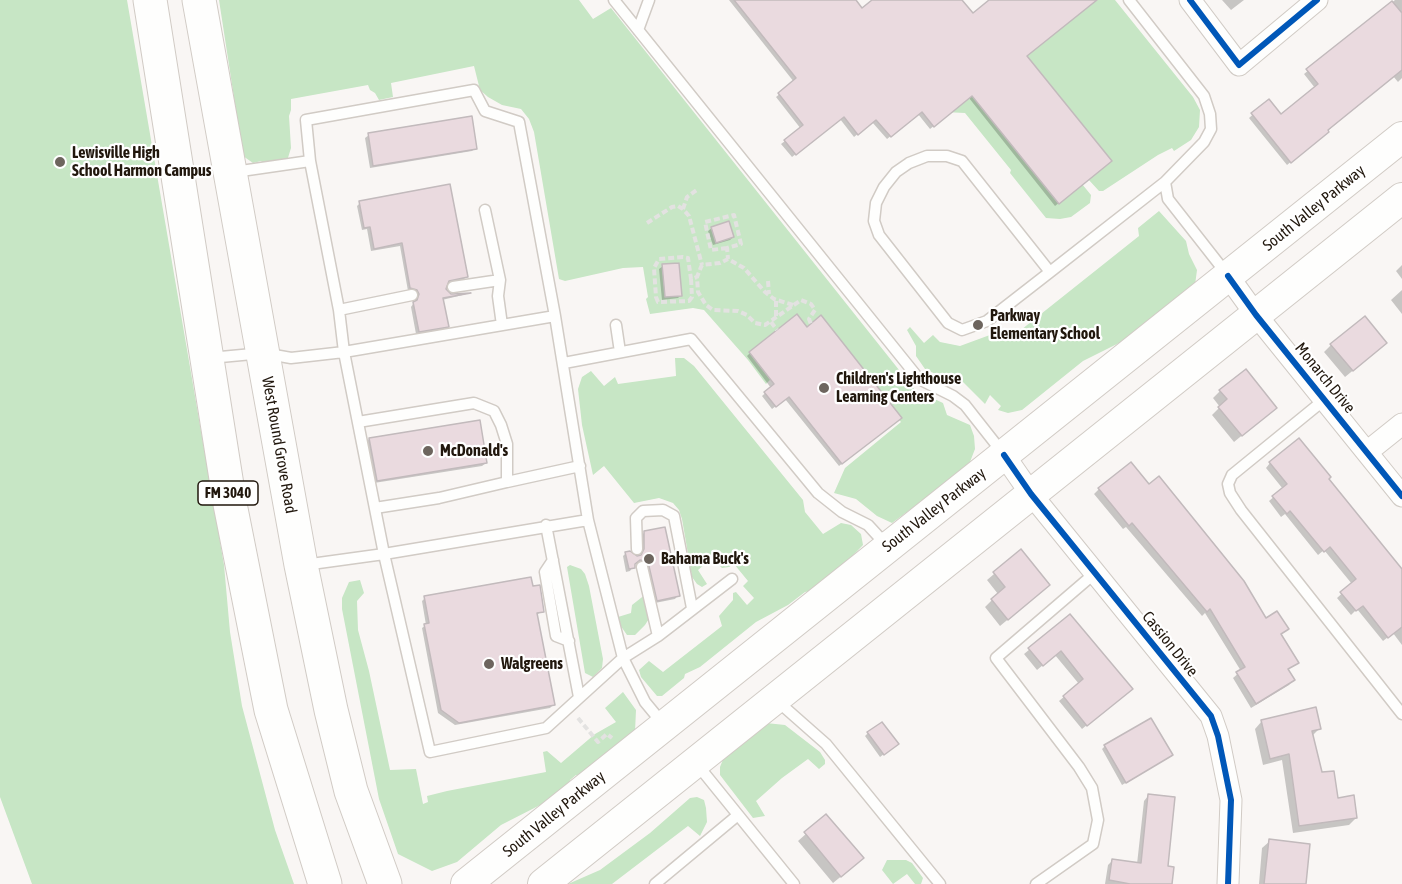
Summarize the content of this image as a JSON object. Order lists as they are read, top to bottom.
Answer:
{
  "streets": {
    "main road": ["South Valley Parkway", "West Round Grove Road", "FM 3040"],
    "street": ["Monarch Drive", "Cassion Drive"]
  },
  "crossings": [
    ["South Valley Parkway", "Monarch Drive"],
    ["South Valley Parkway", "Cassion Drive"]
  ],
  "places": [
    "Lewisville High School Harmon Campus",
    "Parkway Elementary School",
    "Children's Lighthouse Learning Centers",
    "McDonald's",
    "Bahama Buck's",
    "Walgreens"
  ]
}
